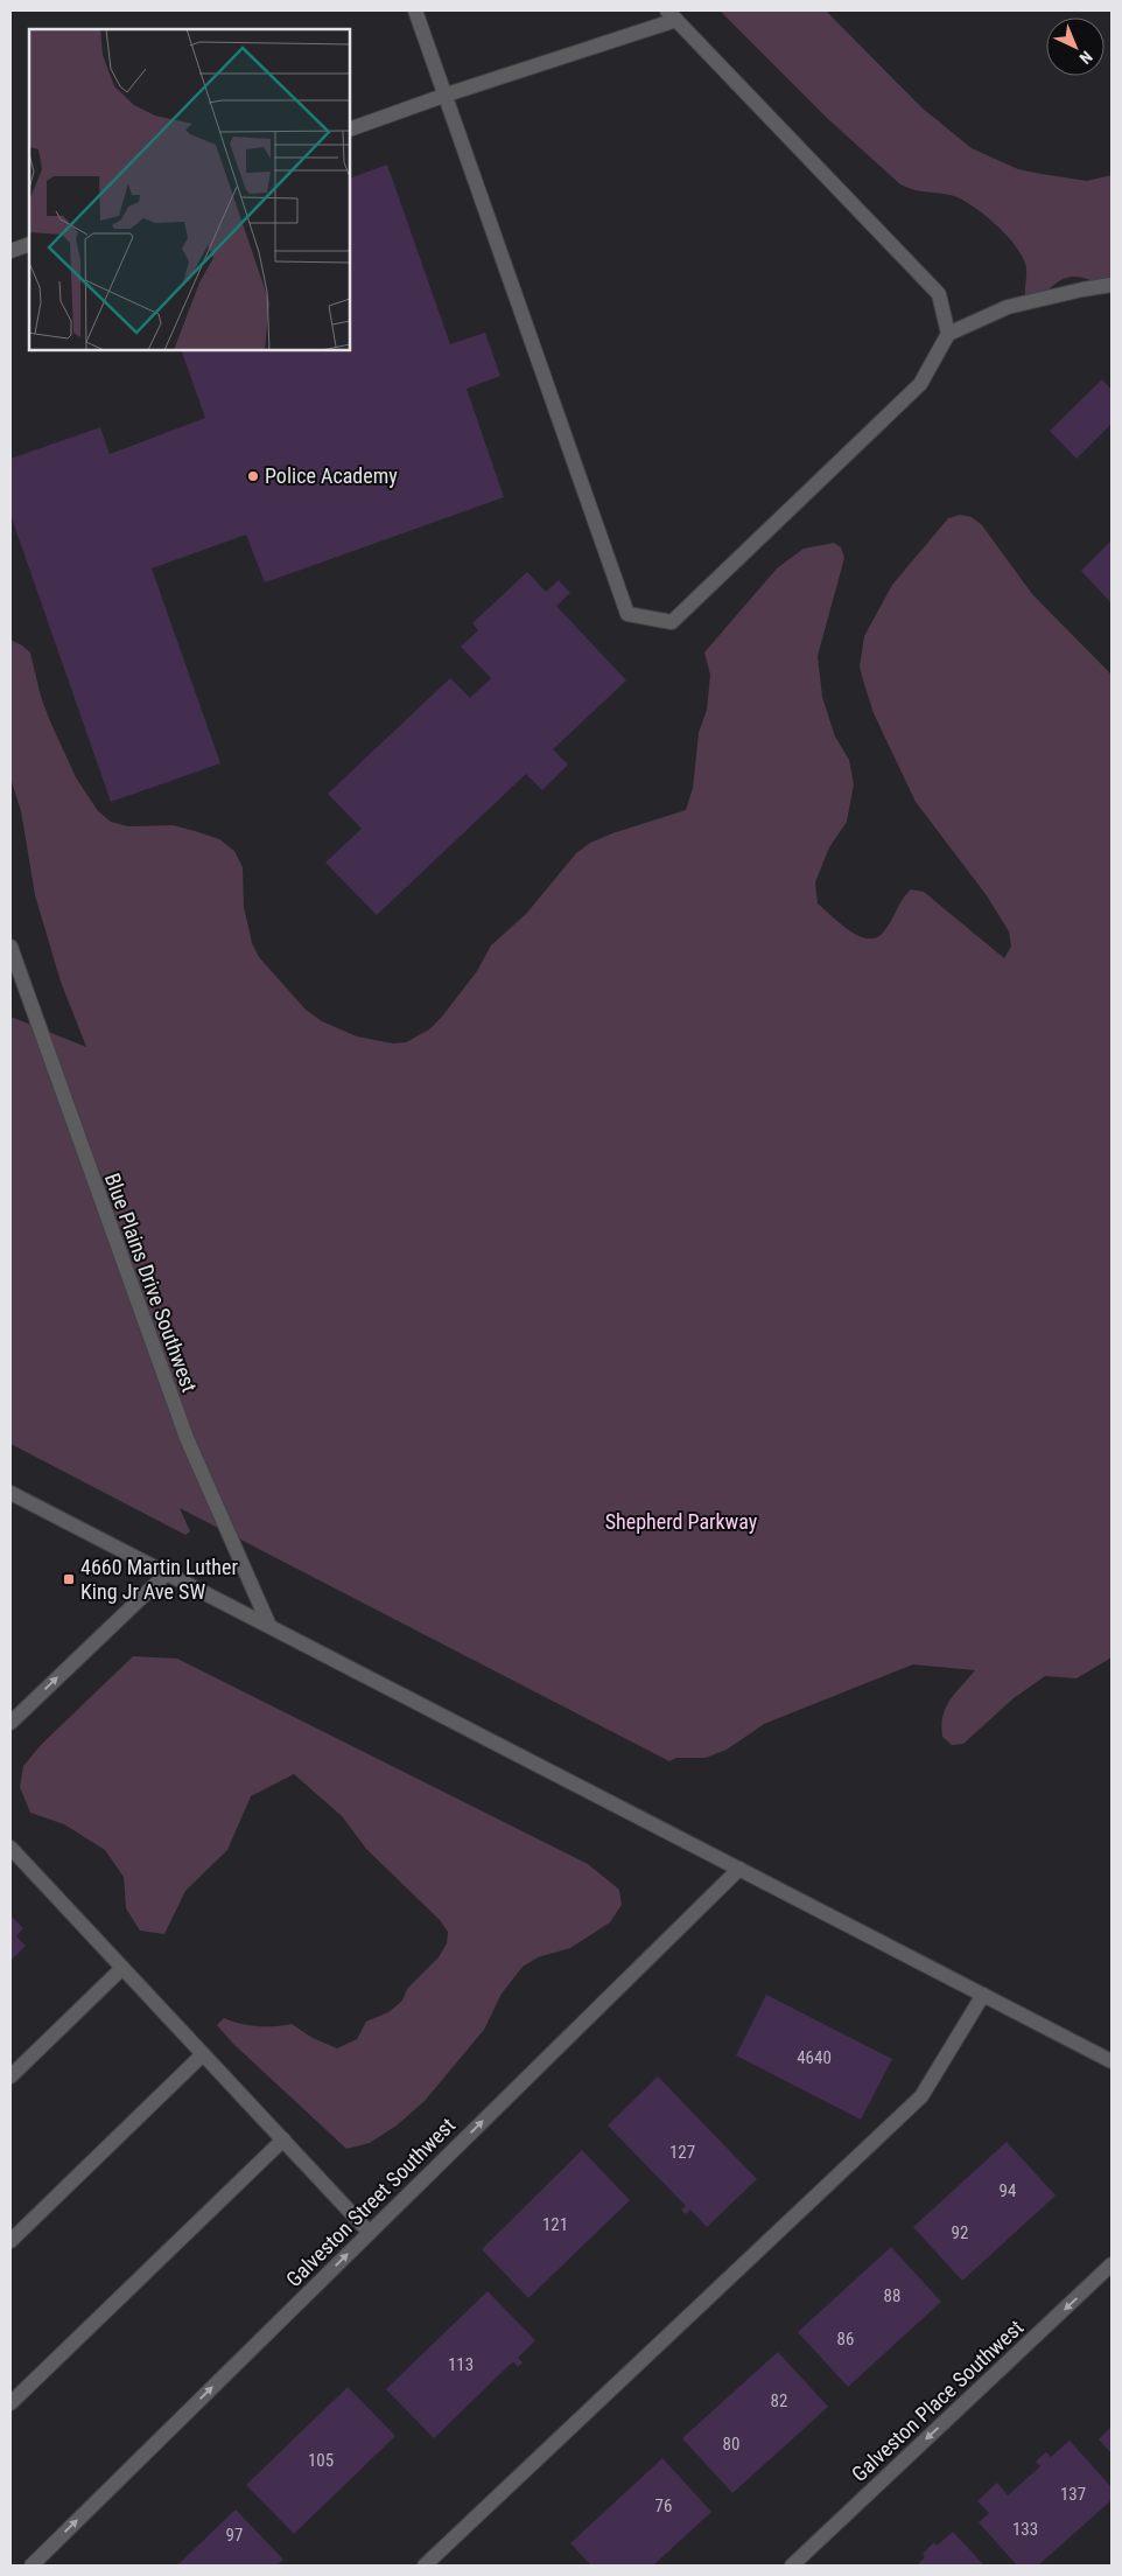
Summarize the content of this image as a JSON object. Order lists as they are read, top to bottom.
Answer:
{
  "streets": {
    "street": ["Blue Plains Drive Southwest", "Galveston Street Southwest", "Galveston Place Southwest"]
  },
  "one_way": ["Galveston Place Southwest"],
  "parks": ["Shepherd Parkway"],
  "places": {
    "other": ["Police Academy"],
    "transit": ["4660 Martin Luther King Jr Ave SW"]
  },
  "house_numbers": [
    "4640",
    "127",
    "94",
    "121",
    "92",
    "88",
    "86",
    "113",
    "82",
    "80",
    "105",
    "137",
    "76",
    "133",
    "97"
  ],
  "north": "bottom right"
}
